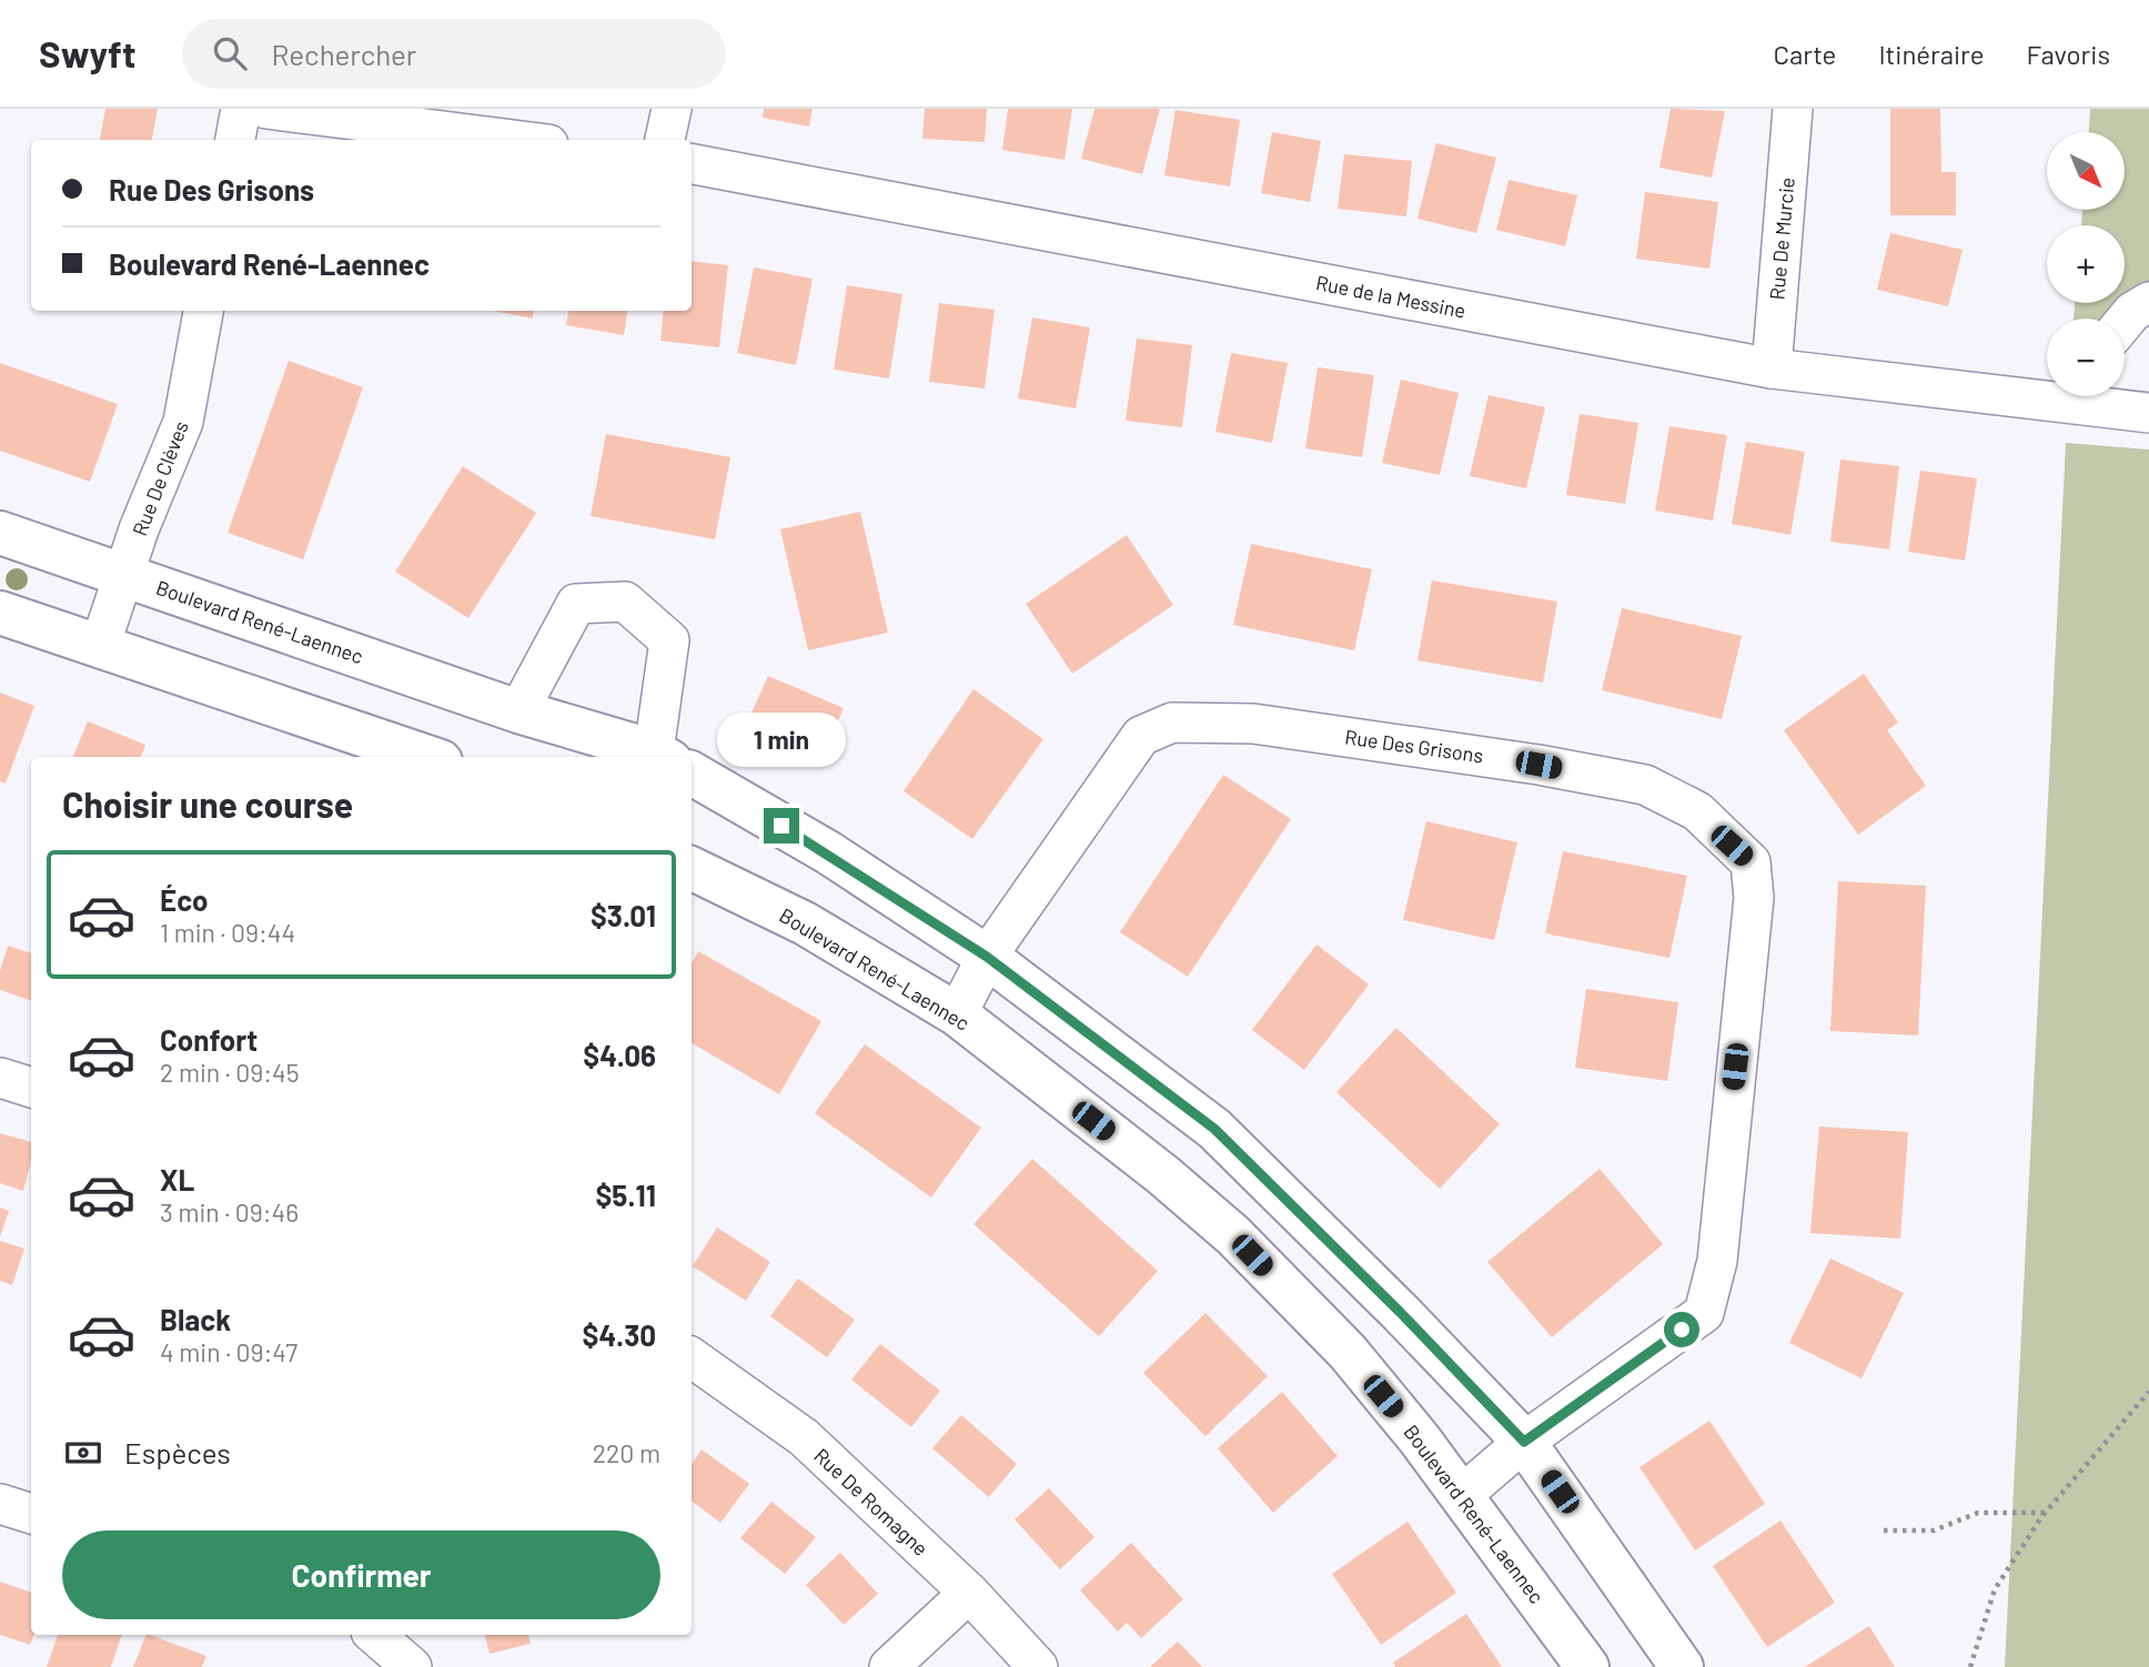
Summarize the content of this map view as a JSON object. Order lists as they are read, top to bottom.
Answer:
{
  "streets": {
    "street": [
      "Rue De Murcie",
      "Rue de la Messine",
      "Rue De Clèves",
      "Boulevard René-Laennec",
      "Rue Des Grisons",
      "Rue De Romagne"
    ]
  },
  "crossings": [
    ["Rue De Murcie", "Rue de la Messine"],
    ["Rue De Clèves", "Boulevard René-Laennec"],
    ["Boulevard René-Laennec", "Rue Des Grisons"]
  ],
  "north": "bottom right",
  "page": {
    "header": "Swyft",
    "search": "Rechercher",
    "nav": ["Carte", "Itinéraire", "Favoris"],
    "map_buttons": ["+", "−"],
    "banner": ["Rue Des Grisons", "Boulevard René-Laennec"],
    "bubble": "1 min",
    "heading": "Choisir une course",
    "list": [
      {
        "name": "Éco",
        "note": "1 min · 09:44",
        "value": "$3.01"
      },
      {
        "name": "Confort",
        "note": "2 min · 09:45",
        "value": "$4.06"
      },
      {
        "name": "XL",
        "note": "3 min · 09:46",
        "value": "$5.11"
      },
      {
        "name": "Black",
        "note": "4 min · 09:47",
        "value": "$4.30"
      }
    ],
    "pay": ["Espèces", "220 m"],
    "buttons": "Confirmer"
  }
}
